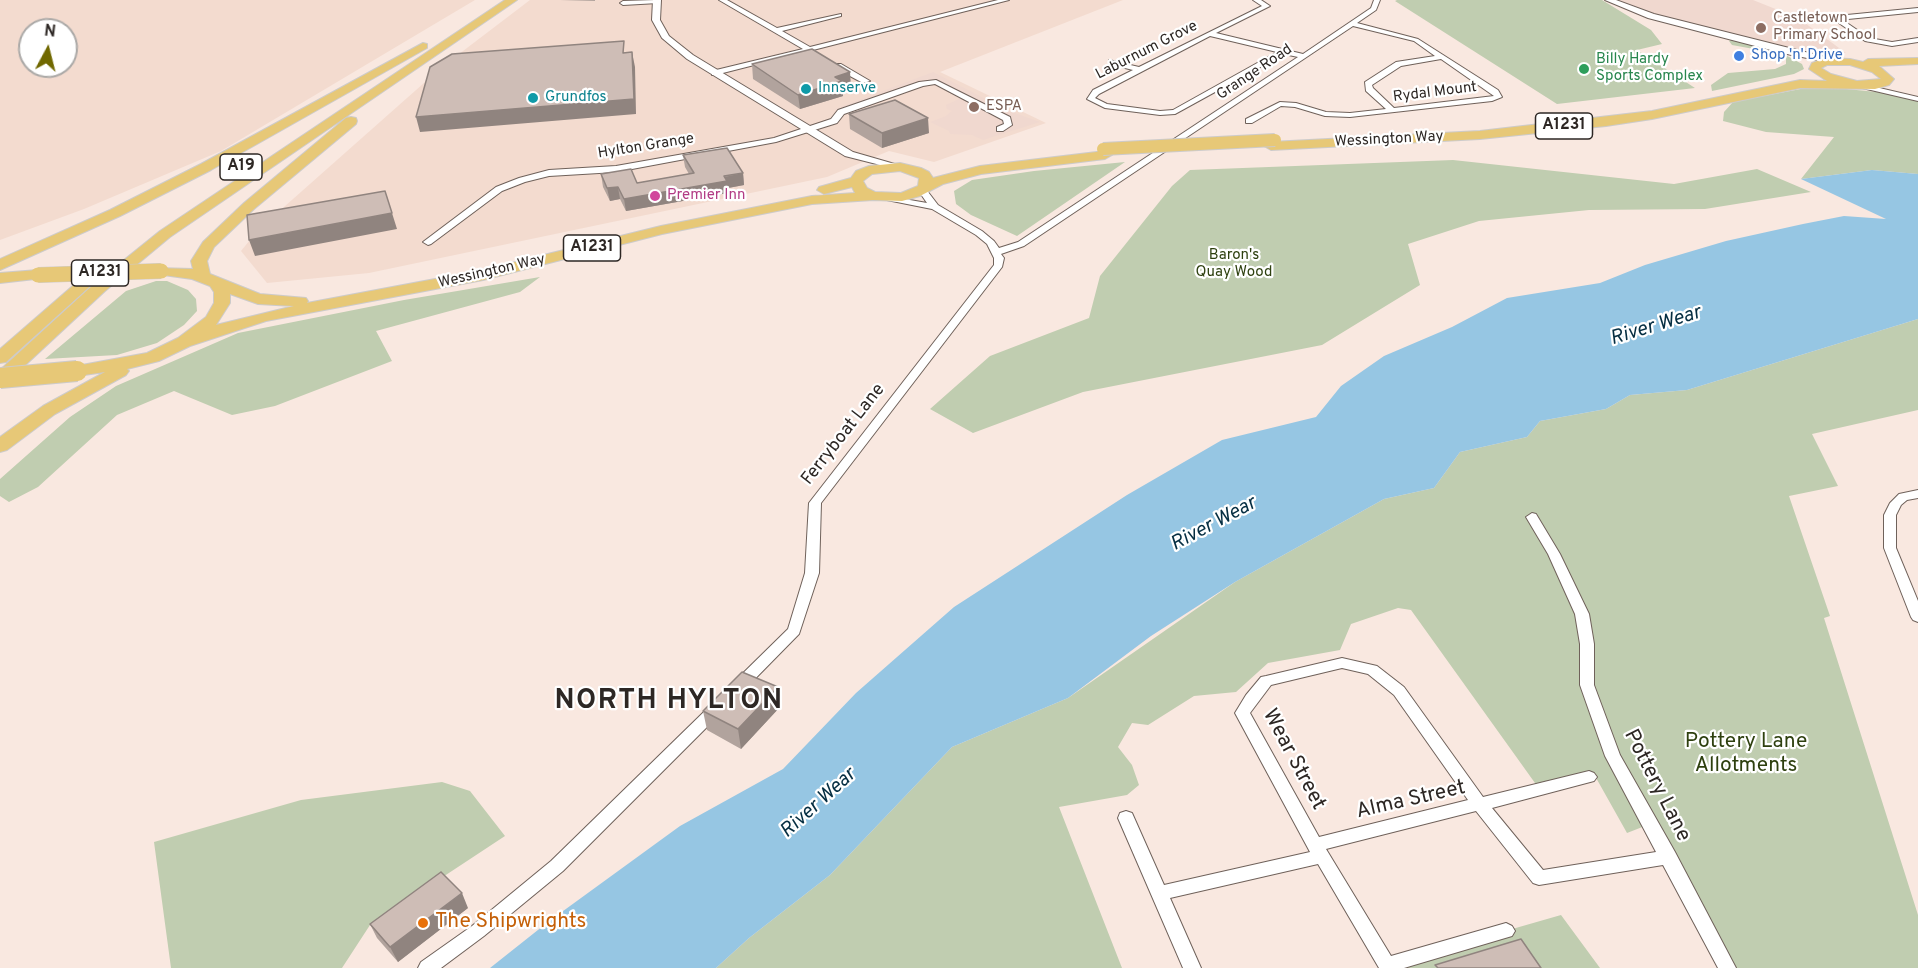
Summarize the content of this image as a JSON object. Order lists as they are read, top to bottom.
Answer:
{
  "streets": {
    "highway": ["A1231", "Wessington Way", "A19"],
    "street": [
      "Laburnum Grove",
      "Grange Road",
      "Rydal Mount",
      "Hylton Grange",
      "Ferryboat Lane",
      "Wear Street",
      "Pottery Lane",
      "Alma Street"
    ]
  },
  "crossings": [
    ["Laburnum Grove", "Grange Road"],
    ["Grange Road", "Rydal Mount"],
    ["Grange Road", "Ferryboat Lane"],
    ["A1231", "Wessington Way"],
    ["A1231", "A19"],
    ["Wear Street", "Pottery Lane"],
    ["Wear Street", "Alma Street"]
  ],
  "districts": ["NORTH HYLTON"],
  "water": ["River Wear"],
  "parks": ["Baron's Quay Wood", "Pottery Lane Allotments"],
  "places": [
    "Castletown Primary School",
    "Shop 'n' Drive",
    "Billy Hardy Sports Complex",
    "Innserve",
    "Grundfos",
    "ESPA",
    "Premier Inn",
    "The Shipwrights"
  ],
  "north": "top"
}
